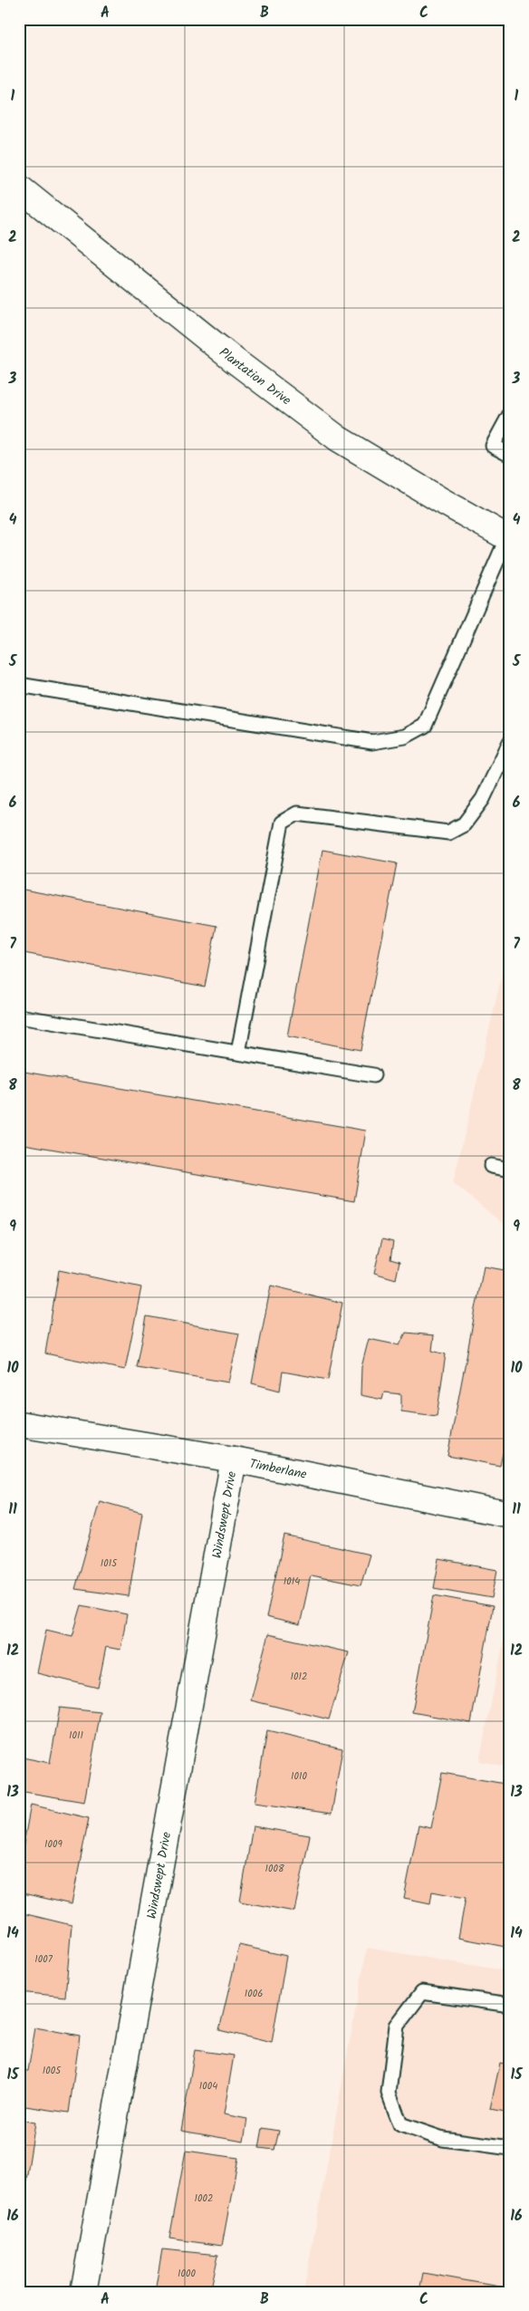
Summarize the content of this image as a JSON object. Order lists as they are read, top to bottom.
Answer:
{
  "streets": {
    "street": ["Plantation Drive", "Timberlane", "Windswept Drive"]
  },
  "crossings": [
    ["Timberlane", "Windswept Drive"]
  ],
  "house_numbers": [
    "1015",
    "1014",
    "1012",
    "1011",
    "1010",
    "1009",
    "1008",
    "1007",
    "1006",
    "1005",
    "1004",
    "1002",
    "1000"
  ],
  "grid": {
    "columns": ["A", "B", "C"],
    "rows": [
      "1",
      "2",
      "3",
      "4",
      "5",
      "6",
      "7",
      "8",
      "9",
      "10",
      "11",
      "12",
      "13",
      "14",
      "15",
      "16"
    ]
  }
}
